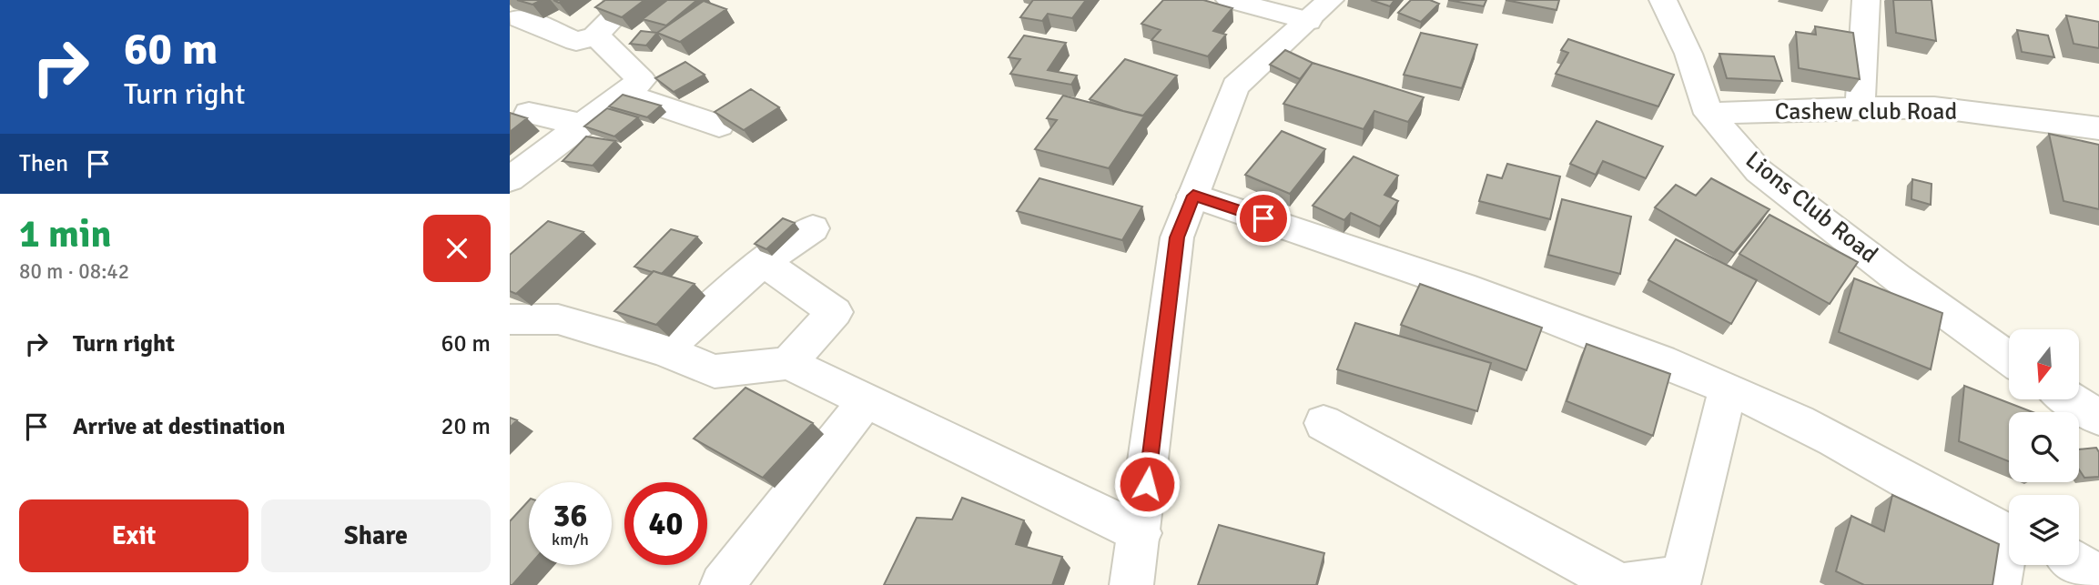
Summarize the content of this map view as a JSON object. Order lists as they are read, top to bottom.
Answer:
{
  "streets": {
    "street": ["Cashew club Road", "Lions Club Road"]
  },
  "crossings": [
    ["Cashew club Road", "Lions Club Road"]
  ],
  "north": "bottom",
  "page": {
    "turn": ["60 m", "Turn right"],
    "then": "Then",
    "heading": ["1 min", "80 m · 08:42"],
    "list": [
      {
        "name": "Turn right",
        "value": "60 m"
      },
      {
        "name": "Arrive at destination",
        "value": "20 m"
      }
    ],
    "speed": "36 km/h",
    "limit": "40",
    "buttons": ["Exit", "Share"]
  }
}
